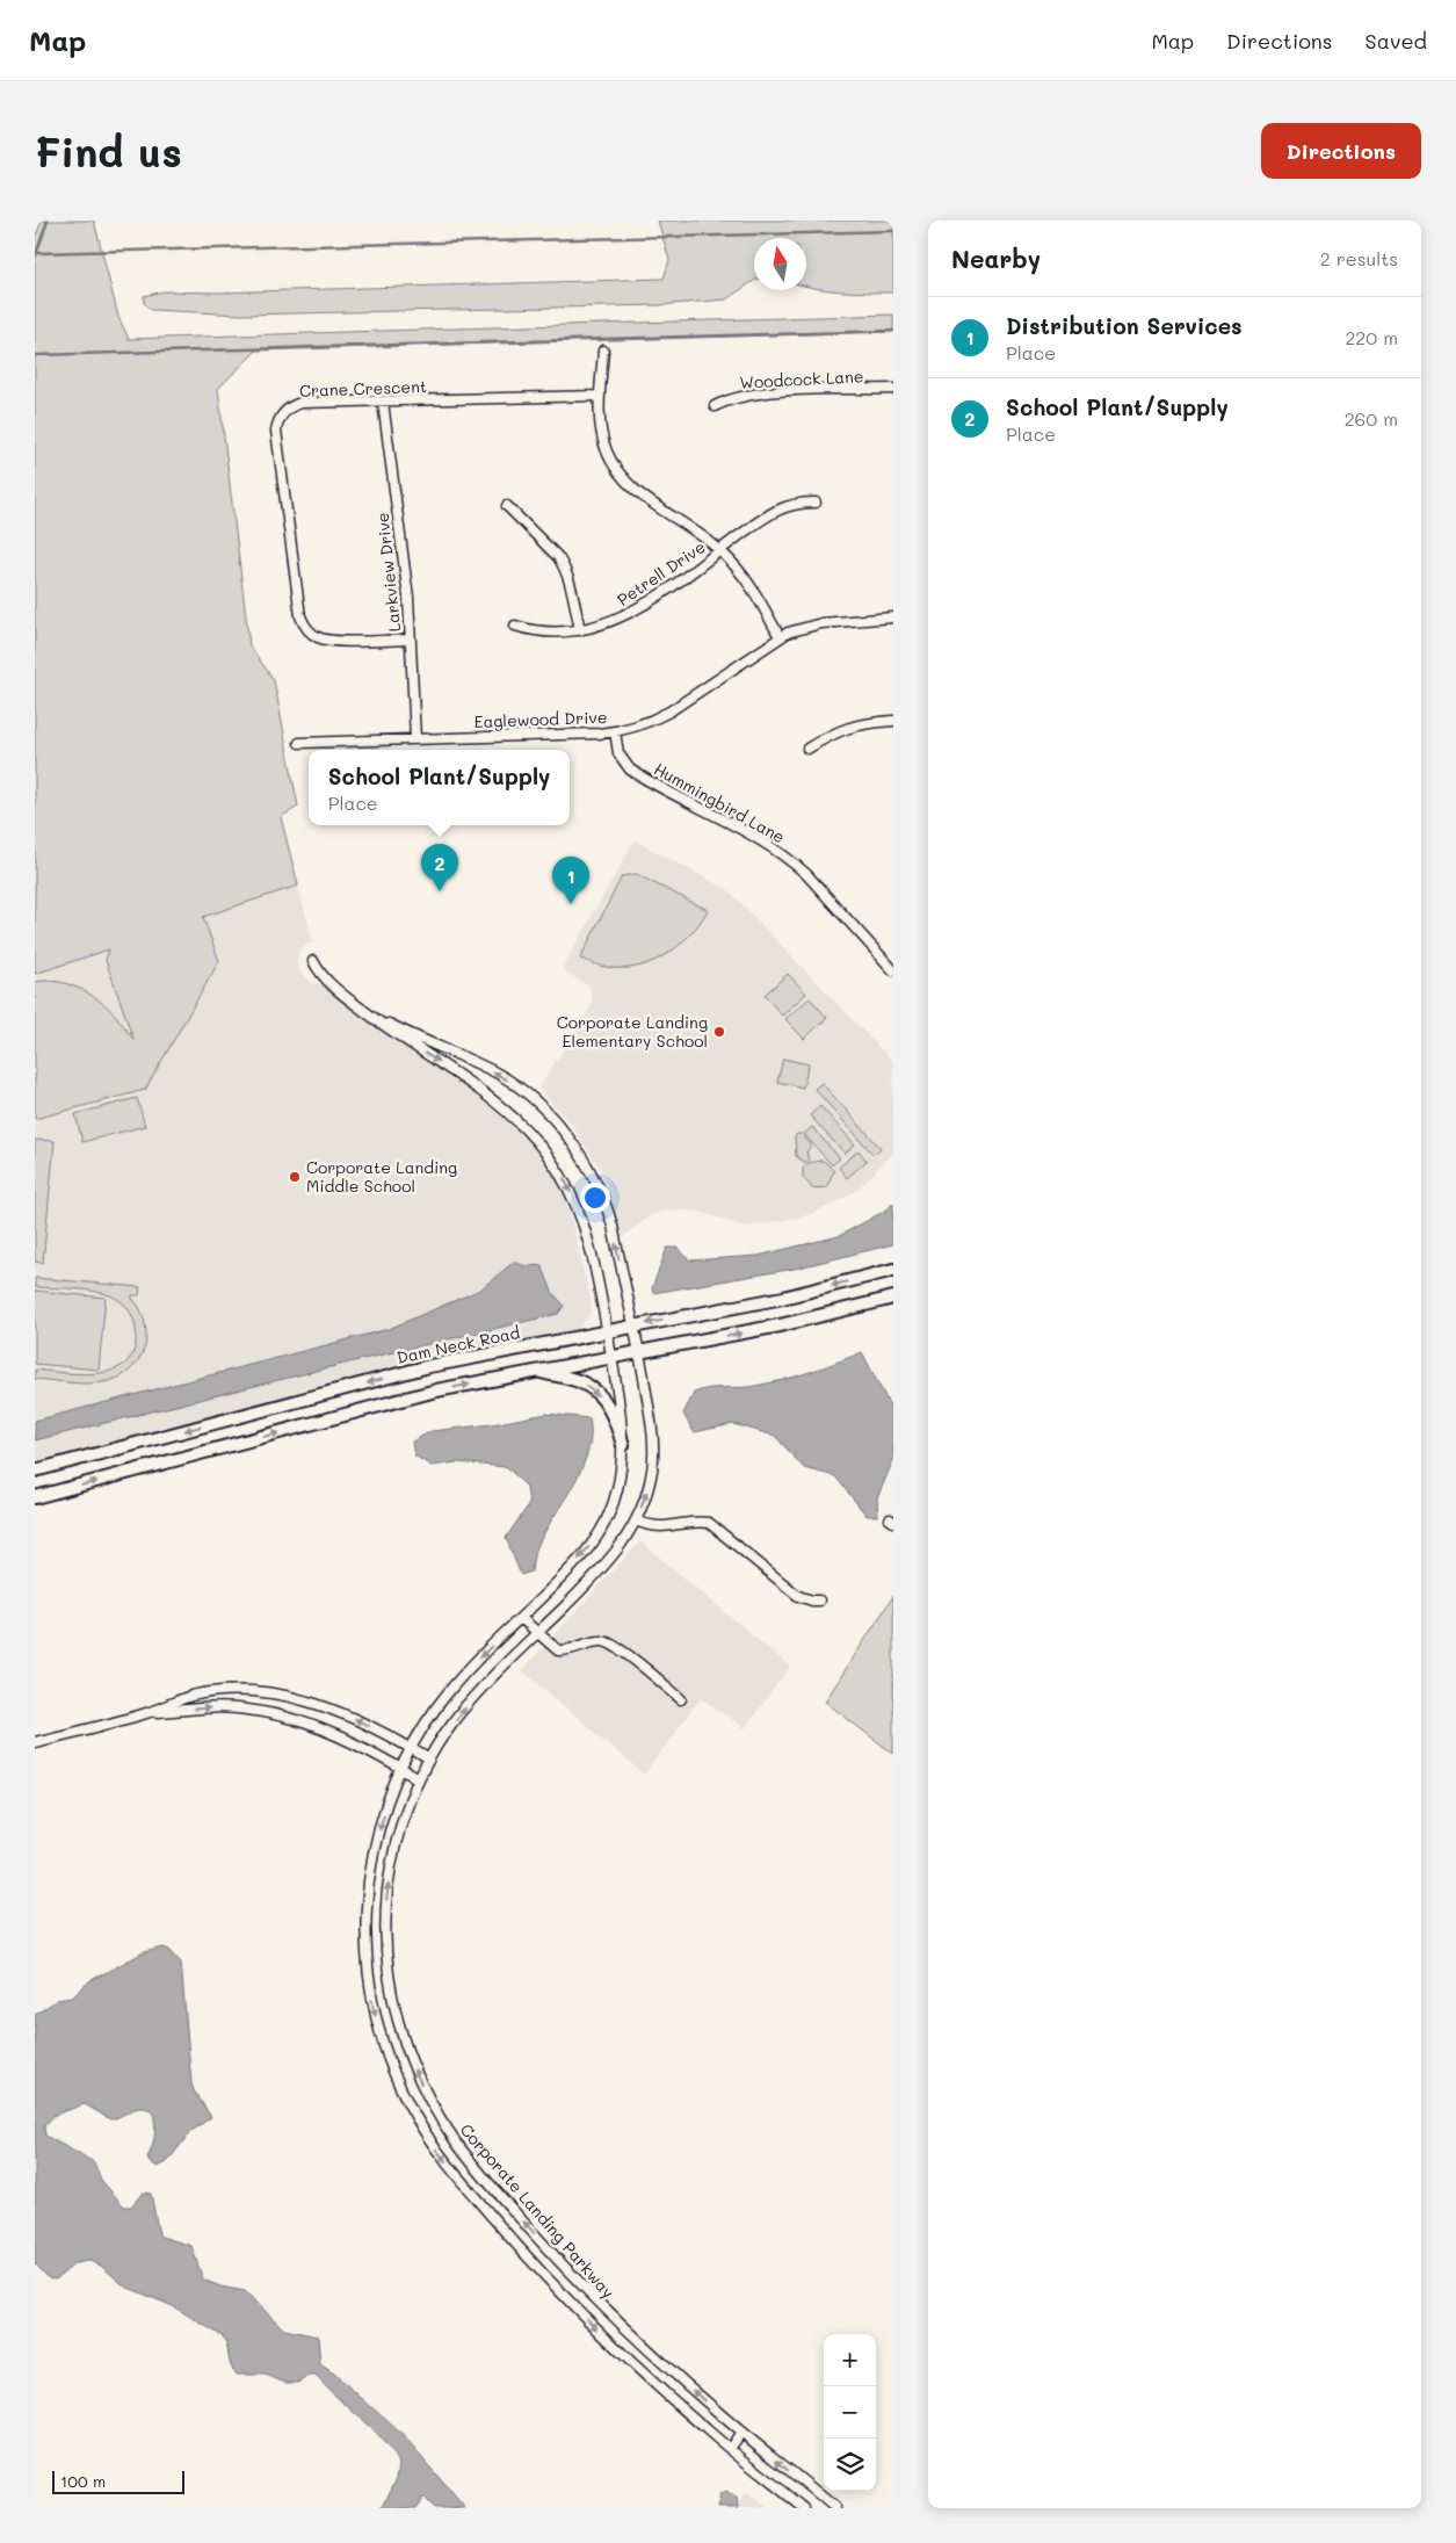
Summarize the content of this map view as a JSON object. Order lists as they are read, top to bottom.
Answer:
{
  "streets": {
    "main road": ["Dam Neck Road"],
    "street": [
      "Woodcock Lane",
      "Crane Crescent",
      "Larkview Drive",
      "Petrell Drive",
      "Eaglewood Drive",
      "Hummingbird Lane",
      "Corporate Landing Parkway"
    ]
  },
  "crossings": [
    ["Crane Crescent", "Larkview Drive"],
    ["Larkview Drive", "Eaglewood Drive"],
    ["Eaglewood Drive", "Hummingbird Lane"],
    ["Dam Neck Road", "Corporate Landing Parkway"]
  ],
  "places": ["Corporate Landing Elementary School", "Corporate Landing Middle School"],
  "scale_bar": "100 m",
  "north": "top",
  "page": {
    "header": "Map",
    "nav": ["Map", "Directions", "Saved"],
    "buttons": "Directions",
    "title": "Find us",
    "heading": ["Nearby", "2 results"],
    "list": [
      {
        "mark": "1",
        "name": "Distribution Services",
        "note": "Place",
        "value": "220 m"
      },
      {
        "mark": "2",
        "name": "School Plant/Supply",
        "note": "Place",
        "value": "260 m"
      }
    ],
    "popup": ["School Plant/Supply", "Place"],
    "pins": ["2", "1"],
    "map_buttons": ["+", "−"],
    "scale": "100 m"
  }
}
